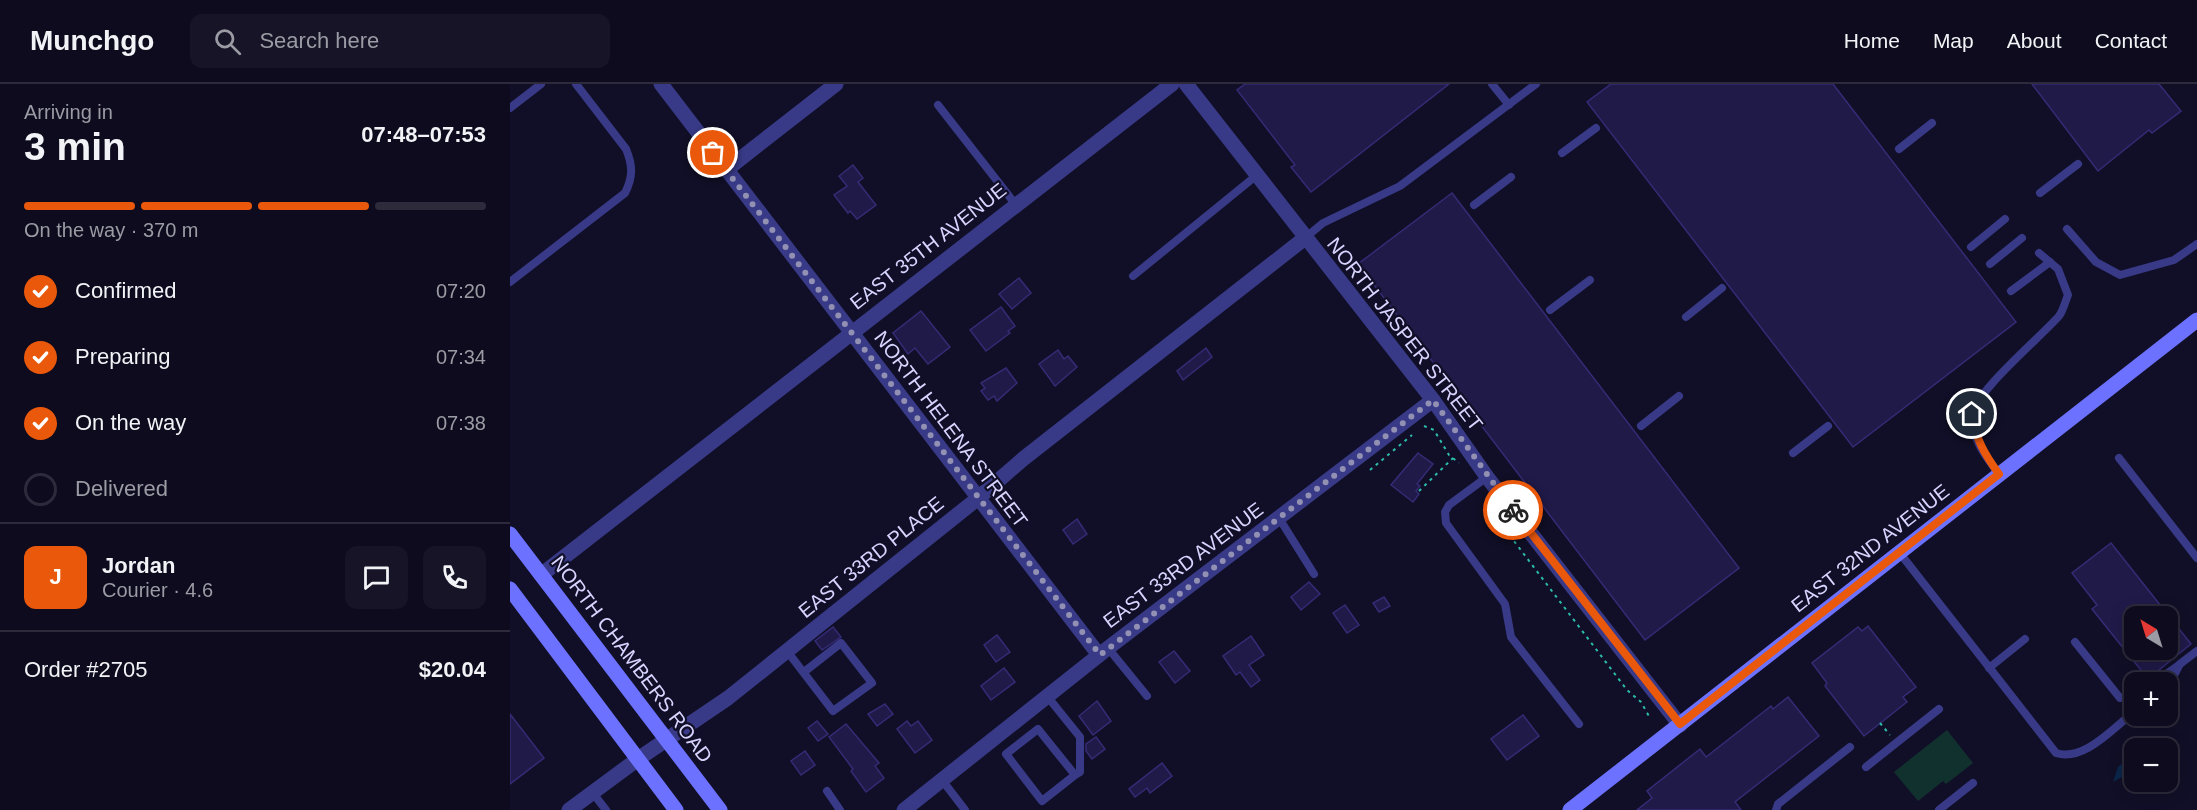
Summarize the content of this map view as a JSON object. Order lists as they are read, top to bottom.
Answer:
{
  "streets": {
    "street": [
      "EAST 35TH AVENUE",
      "NORTH JASPER STREET",
      "NORTH HELENA STREET",
      "EAST 32ND AVENUE",
      "EAST 33RD PLACE",
      "EAST 33RD AVENUE",
      "NORTH CHAMBERS ROAD"
    ]
  },
  "crossings": [
    ["EAST 35TH AVENUE", "NORTH HELENA STREET"],
    ["EAST 35TH AVENUE", "NORTH CHAMBERS ROAD"],
    ["NORTH JASPER STREET", "EAST 32ND AVENUE"],
    ["NORTH JASPER STREET", "EAST 33RD PLACE"],
    ["NORTH JASPER STREET", "EAST 33RD AVENUE"],
    ["NORTH HELENA STREET", "EAST 33RD PLACE"],
    ["NORTH HELENA STREET", "EAST 33RD AVENUE"],
    ["EAST 33RD PLACE", "NORTH CHAMBERS ROAD"]
  ],
  "north": "top left",
  "page": {
    "header": "Munchgo",
    "search": "Search here",
    "nav": [
      "Home",
      "Map",
      "About",
      "Contact"
    ],
    "heading": ["3 min", "Arriving in", "07:48–07:53"],
    "panel": [
      "Jordan",
      "Courier · 4.6",
      "Order #2705",
      "$20.04"
    ],
    "bar": "On the way · 370 m",
    "list": [
      ["Confirmed", "07:20"],
      ["Preparing", "07:34"],
      ["On the way", "07:38"],
      "Delivered"
    ],
    "round": "J",
    "map_buttons": ["+", "−"]
  }
}
